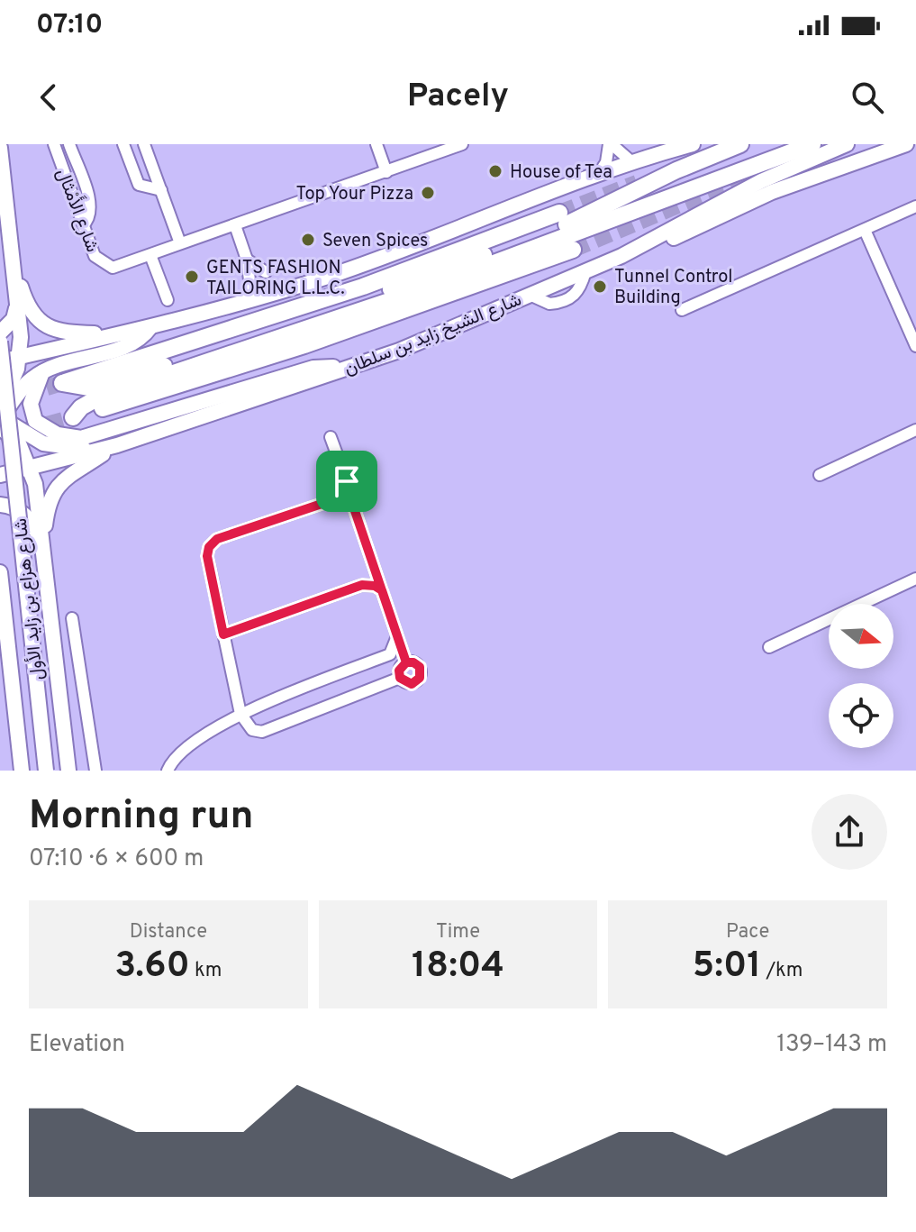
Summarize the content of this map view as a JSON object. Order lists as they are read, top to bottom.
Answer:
{
  "streets": {
    "highway": ["شارع الشيخ زايد بن سلطان"],
    "main road": ["شارع هزاع بن زايد الأول"],
    "street": ["شارع الأَمْثال"]
  },
  "places": [
    "House of Tea",
    "Top Your Pizza",
    "Seven Spices",
    "GENTS FASHION TAILORING L.L.C.",
    "Tunnel Control Building"
  ],
  "north": "right",
  "page": {
    "status": "07:10",
    "header": "Pacely",
    "heading": ["Morning run", "07:10 · 6 × 600 m"],
    "stats": [
      ["Distance", "3.60 km"],
      ["Time", "18:04"],
      ["Pace", "5:01 /km"]
    ],
    "chart": ["Elevation", "139–143 m"]
  }
}
